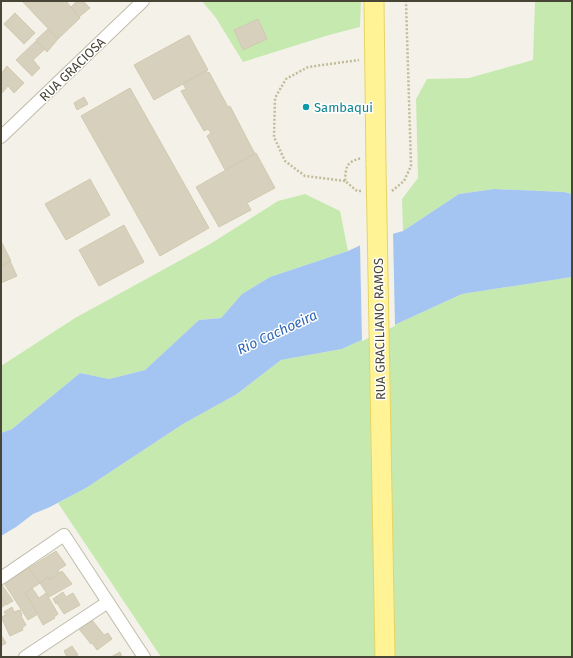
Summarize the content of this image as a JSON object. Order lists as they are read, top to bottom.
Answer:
{
  "streets": {
    "main road": ["RUA GRACILIANO RAMOS"],
    "street": ["RUA GRACIOSA"]
  },
  "water": ["Rio Cachoeira"],
  "places": ["Sambaqui"]
}
